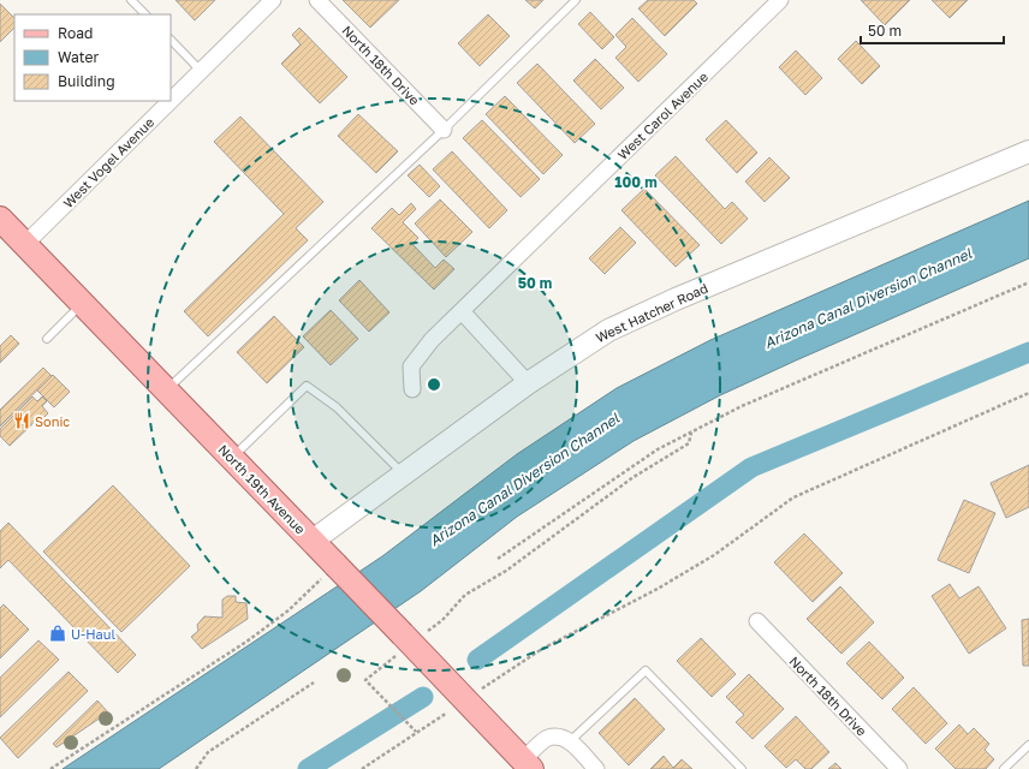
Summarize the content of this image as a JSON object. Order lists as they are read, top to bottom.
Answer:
{
  "streets": {
    "main road": ["North 19th Avenue"],
    "street": [
      "North 18th Drive",
      "West Carol Avenue",
      "West Vogel Avenue",
      "West Hatcher Road"
    ]
  },
  "crossings": [
    ["West Vogel Avenue", "North 19th Avenue"],
    ["West Hatcher Road", "North 19th Avenue"]
  ],
  "water": ["Arizona Canal Diversion Channel"],
  "places": {
    "restaurant": ["Sonic"],
    "shop": ["U-Haul"]
  },
  "legend": ["Road", "Water", "Building"],
  "scale_bar": "50 m",
  "rings": ["100 m", "50 m"]
}
